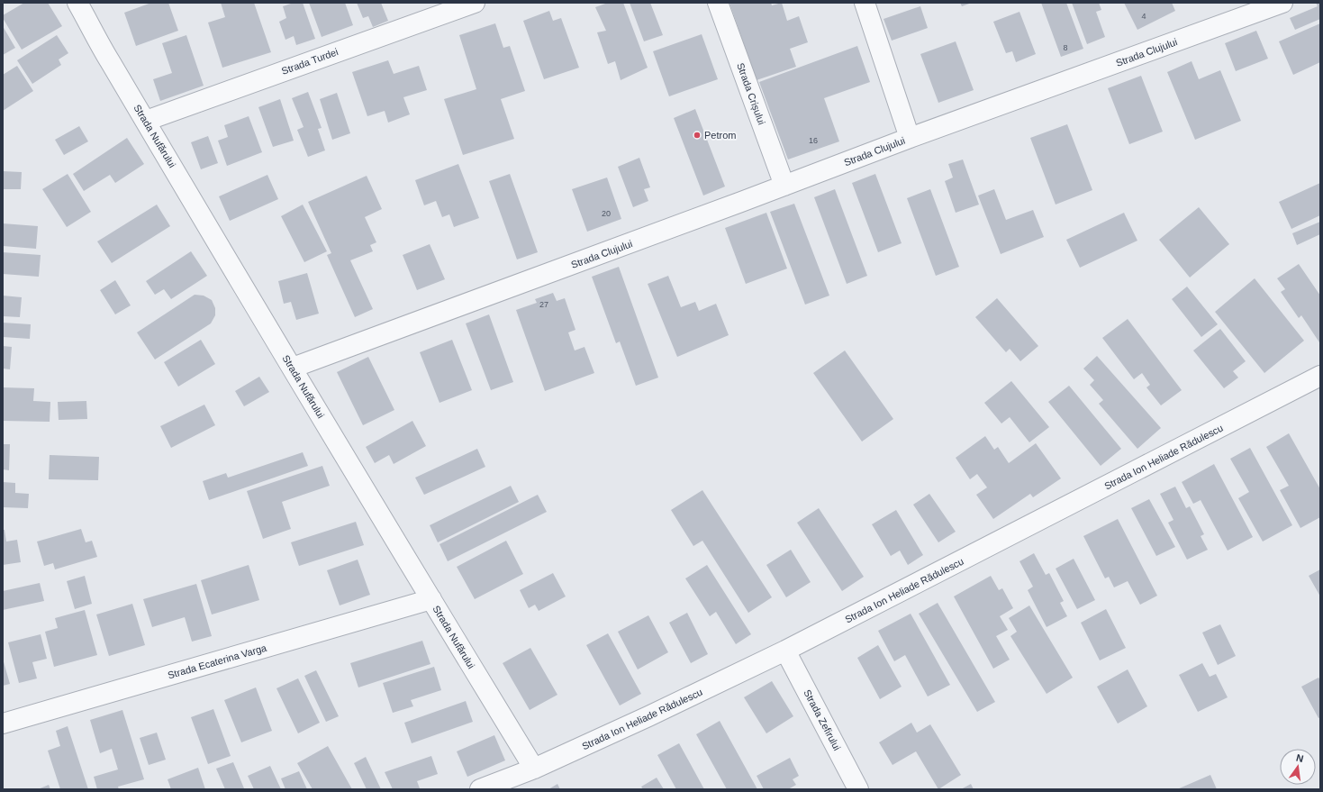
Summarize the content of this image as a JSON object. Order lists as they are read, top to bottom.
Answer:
{
  "streets": {
    "street": [
      "Strada Clujului",
      "Strada Turdei",
      "Strada Crișului",
      "Strada Nufărului",
      "Strada Ion Heliade Rădulescu",
      "Strada Ecaterina Varga",
      "Strada Zefirului"
    ]
  },
  "crossings": [
    ["Strada Clujului", "Strada Crișului"],
    ["Strada Clujului", "Strada Nufărului"],
    ["Strada Turdei", "Strada Nufărului"],
    ["Strada Nufărului", "Strada Ion Heliade Rădulescu"],
    ["Strada Nufărului", "Strada Ecaterina Varga"],
    ["Strada Ion Heliade Rădulescu", "Strada Zefirului"]
  ],
  "places": ["Petrom"],
  "house_numbers": [
    "4",
    "8",
    "16",
    "20",
    "27"
  ],
  "north": "top"
}
